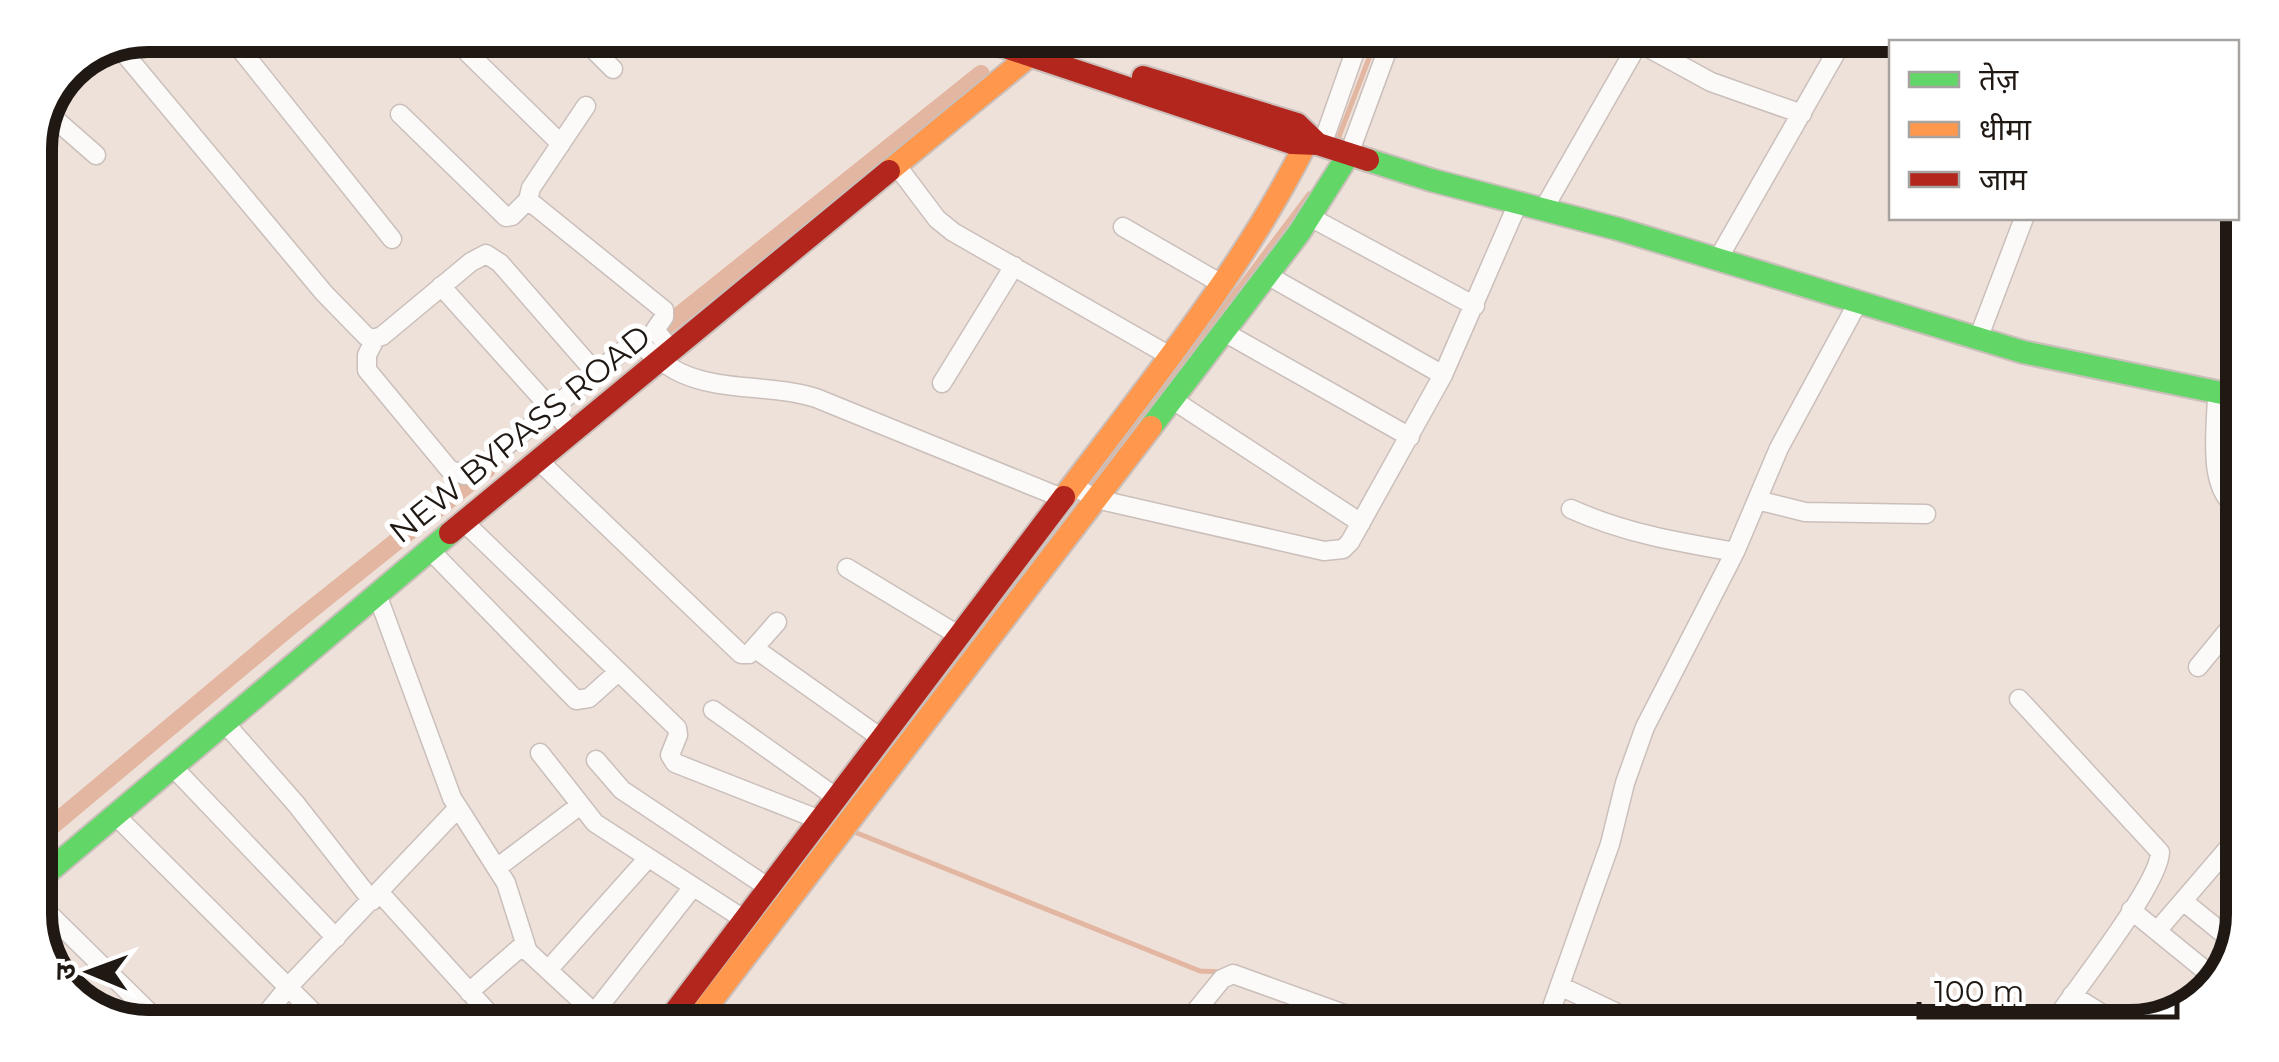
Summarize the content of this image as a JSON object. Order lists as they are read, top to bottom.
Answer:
{
  "streets": {
    "street": ["NEW BYPASS ROAD"]
  },
  "legend": ["तेज़", "धीमा", "जाम"],
  "scale_bar": "100 m",
  "north": "left"
}
